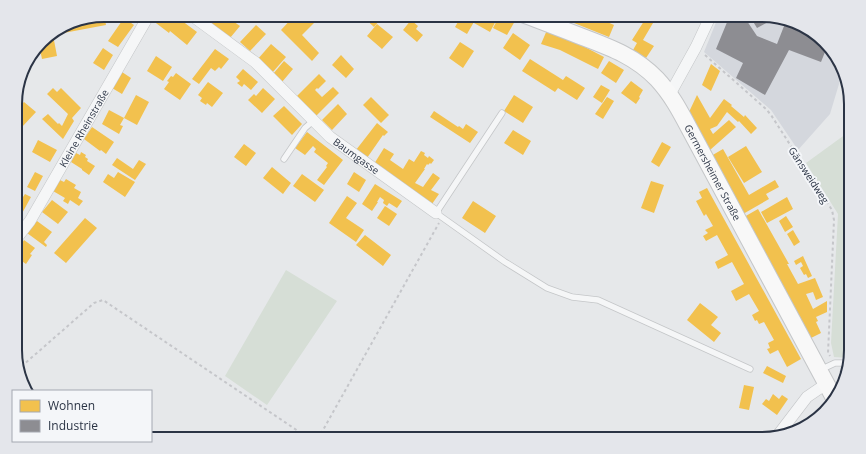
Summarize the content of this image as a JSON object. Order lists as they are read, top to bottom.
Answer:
{
  "streets": {
    "street": ["Kleine Rheinstraße", "Baumgasse", "Germersheimer Straße"],
    "path": ["Gänsweidweg"]
  },
  "legend": ["Wohnen", "Industrie"]
}
